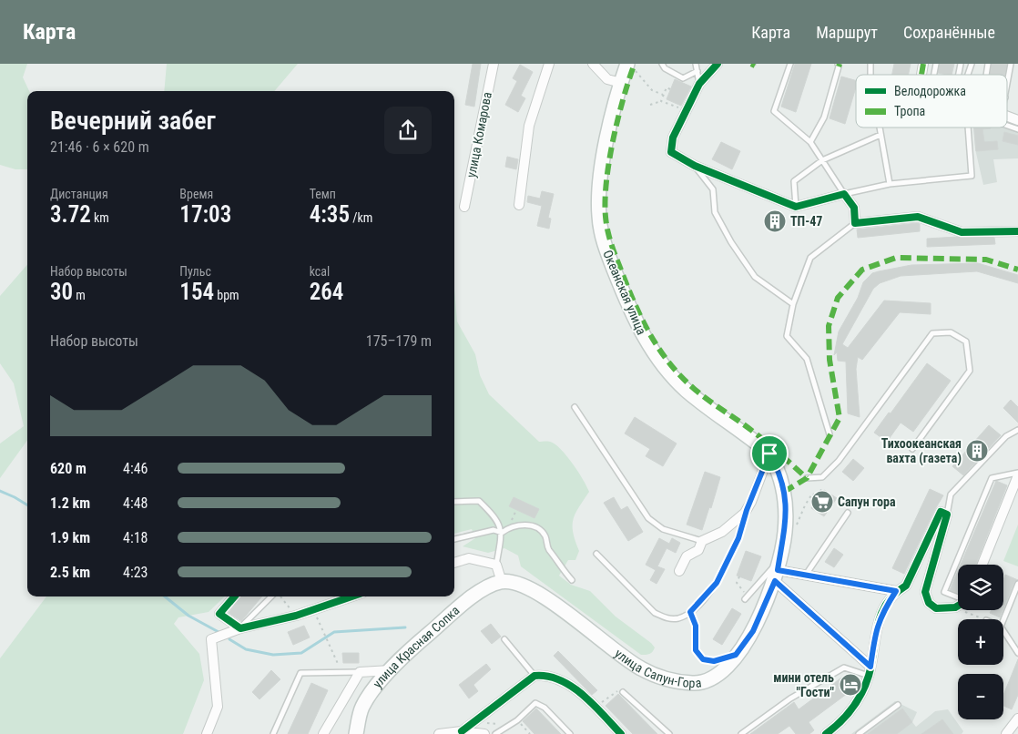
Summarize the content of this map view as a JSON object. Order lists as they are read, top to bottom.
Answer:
{
  "streets": {
    "main road": ["Океанская улица", "улица Красная Сопка", "улица Сапун-Гора"],
    "street": ["улица Комарова"]
  },
  "crossings": [
    ["Океанская улица", "улица Сапун-Гора"],
    ["улица Красная Сопка", "улица Сапун-Гора"]
  ],
  "places": {
    "building": ["ТП-47", "Тихоокеанская вахта (газета)"],
    "supermarket": ["Сапун гора"],
    "hotel": ["мини отель \"Гости\""]
  },
  "legend": ["Велодорожка", "Тропа"],
  "page": {
    "header": "Карта",
    "nav": ["Карта", "Маршрут", "Сохранённые"],
    "heading": ["Вечерний забег", "21:46 · 6 × 620 m"],
    "stats": [
      ["Дистанция", "3.72 km"],
      ["Время", "17:03"],
      ["Темп", "4:35 /km"],
      ["Набор высоты", "30 m"],
      ["Пульс", "154 bpm"],
      ["kcal", "264"]
    ],
    "chart": ["Набор высоты", "175–179 m"],
    "list": [
      {
        "name": "620 m",
        "note": "4:46"
      },
      {
        "name": "1.2 km",
        "note": "4:48"
      },
      {
        "name": "1.9 km",
        "note": "4:18"
      },
      {
        "name": "2.5 km",
        "note": "4:23"
      }
    ],
    "map_buttons": ["+", "−"]
  }
}
